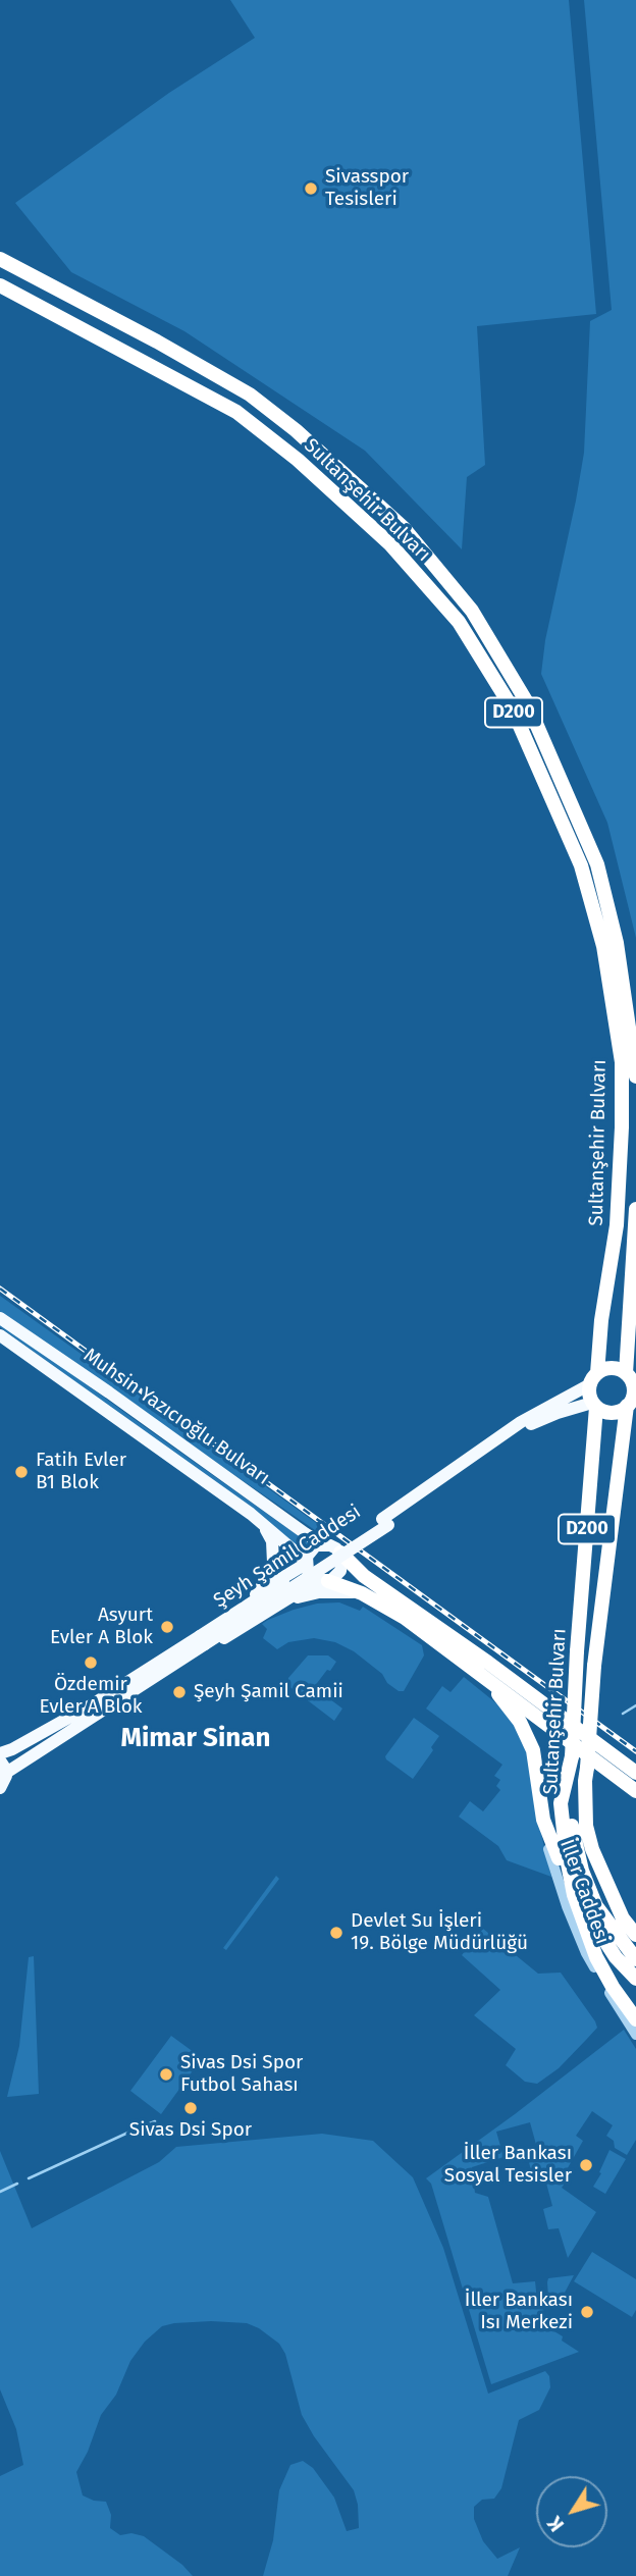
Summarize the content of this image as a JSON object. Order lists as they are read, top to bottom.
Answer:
{
  "streets": {
    "highway": ["Sultanşehir Bulvarı", "D200", "Muhsin Yazıcıoğlu Bulvarı"],
    "main road": ["Şeyh Şamil Caddesi"],
    "street": ["İller Caddesi"]
  },
  "crossings": [
    ["Sultanşehir Bulvarı", "Şeyh Şamil Caddesi"]
  ],
  "districts": ["Mimar Sinan"],
  "places": [
    "Sivasspor Tesisleri",
    "Fatih Evler B1 Blok",
    "Asyurt Evler A Blok",
    "Özdemir Evler A Blok",
    "Şeyh Şamil Camii",
    "Devlet Su İşleri 19. Bölge Müdürlüğü",
    "Sivas Dsi Spor Futbol Sahası",
    "Sivas Dsi Spor",
    "İller Bankası Sosyal Tesisler",
    "İller Bankası Isı Merkezi"
  ],
  "north": "bottom left"
}
